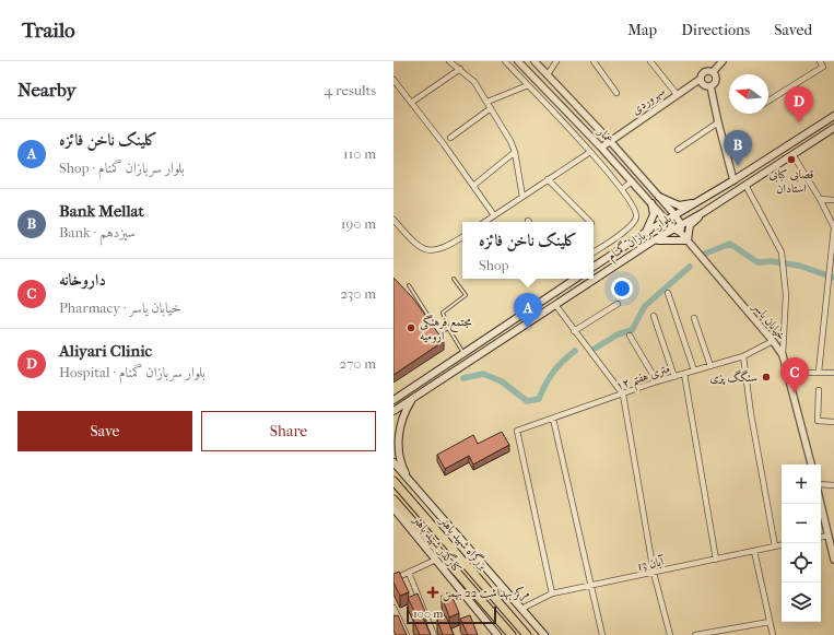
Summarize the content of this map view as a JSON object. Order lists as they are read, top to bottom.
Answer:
{
  "streets": {
    "highway": ["بزرگراه شهید باهنر"],
    "main road": ["بلوار سربازان گمنام", "کنارگذر شهید باهنر"],
    "street": [
      "سهروردی",
      "عمار",
      "خیابان یاسر",
      "۱۲ متری هفتم",
      "13 آبان"
    ]
  },
  "crossings": [
    ["سهروردی", "عمار"],
    ["عمار", "بلوار سربازان گمنام"],
    ["عمار", "خیابان یاسر"],
    ["بلوار سربازان گمنام", "خیابان یاسر"],
    ["خیابان یاسر", "۱۲ متری هفتم"],
    ["۱۲ متری هفتم", "13 آبان"],
    ["کنارگذر شهید باهنر", "13 آبان"]
  ],
  "places": {
    "other": ["قصابی کبابی استادان", "مجتمع فرهنگی ارومیه", "سنگگ پزی"],
    "health": ["مرکز بهداشت 22 بهمن"]
  },
  "scale_bar": "100 m",
  "north": "left",
  "page": {
    "header": "Trailo",
    "nav": ["Map", "Directions", "Saved"],
    "heading": ["Nearby", "4 results"],
    "pins": [
      "D",
      "B",
      "A",
      "C"
    ],
    "list": [
      {
        "mark": "A",
        "name": "کلینک ناخن فائزه",
        "note": "Shop · بلوار سربازان گمنام",
        "value": "110 m"
      },
      {
        "mark": "B",
        "name": "Bank Mellat",
        "note": "Bank · سیزدهم",
        "value": "190 m"
      },
      {
        "mark": "C",
        "name": "داروخانه",
        "note": "Pharmacy · خیابان یاسر",
        "value": "230 m"
      },
      {
        "mark": "D",
        "name": "Aliyari Clinic",
        "note": "Hospital · بلوار سربازان گمنام",
        "value": "270 m"
      }
    ],
    "popup": ["کلینک ناخن فائزه", "Shop"],
    "buttons": ["Save", "Share"],
    "map_buttons": ["+", "−"],
    "scale": "100 m"
  }
}
